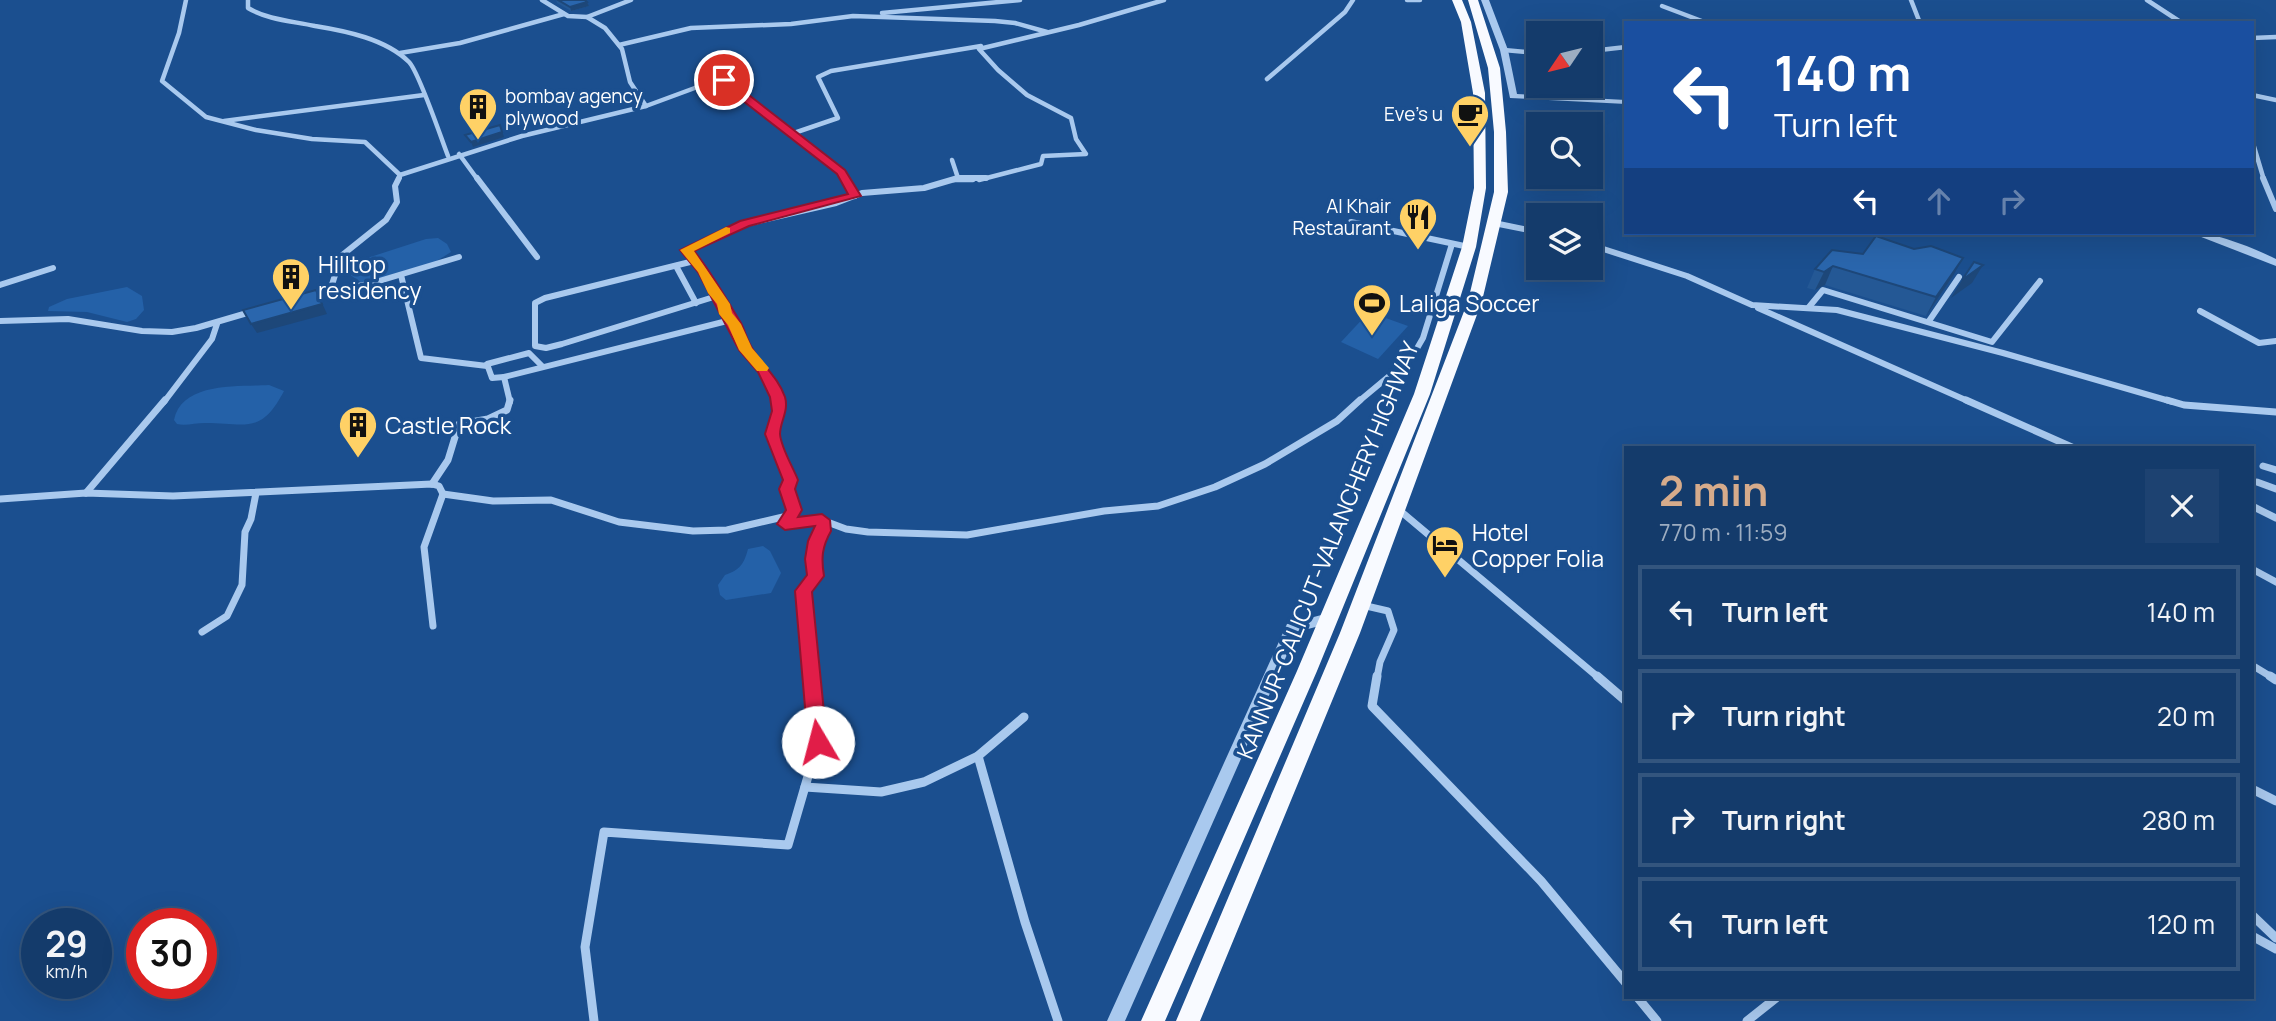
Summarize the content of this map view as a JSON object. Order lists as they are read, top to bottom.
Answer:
{
  "streets": {
    "highway": ["KANNUR-CALICUT-VALANCHERY HIGHWAY"]
  },
  "places": {
    "building": ["bombay agency plywood", "Hilltop residency", "Castle Rock"],
    "cafe": ["Eve's u"],
    "restaurant": ["Al Khair Restaurant"],
    "sports": ["Laliga Soccer"],
    "hotel": ["Hotel Copper Folia"]
  },
  "north": "bottom left",
  "page": {
    "turn": ["140 m", "Turn left"],
    "heading": ["2 min", "770 m · 11:59"],
    "list": [
      {
        "name": "Turn left",
        "value": "140 m"
      },
      {
        "name": "Turn right",
        "value": "20 m"
      },
      {
        "name": "Turn right",
        "value": "280 m"
      },
      {
        "name": "Turn left",
        "value": "120 m"
      }
    ],
    "speed": "29 km/h",
    "limit": "30"
  }
}
